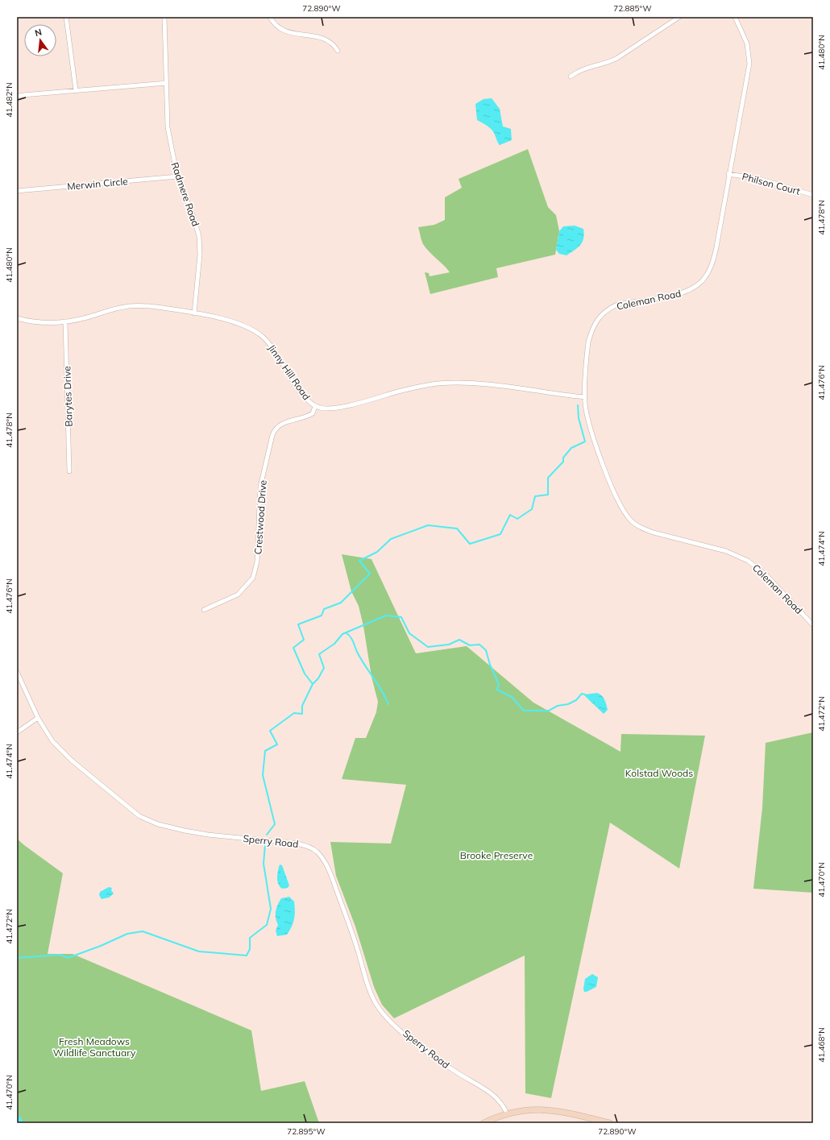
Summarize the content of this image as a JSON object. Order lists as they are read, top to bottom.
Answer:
{
  "streets": {
    "street": [
      "Merwin Circle",
      "Philson Court",
      "Radmere Road",
      "Coleman Road",
      "Jinny Hill Road",
      "Barytes Drive",
      "Crestwood Drive",
      "Sperry Road"
    ]
  },
  "crossings": [
    ["Merwin Circle", "Radmere Road"],
    ["Philson Court", "Coleman Road"],
    ["Radmere Road", "Jinny Hill Road"],
    ["Coleman Road", "Jinny Hill Road"],
    ["Jinny Hill Road", "Barytes Drive"],
    ["Jinny Hill Road", "Crestwood Drive"]
  ],
  "parks": ["Kolstad Woods", "Brooke Preserve", "Fresh Meadows Wildlife Sanctuary"],
  "north": "top",
  "coordinates": [
    "72.890°W",
    "72.885°W",
    "41.480°N",
    "41.482°N",
    "41.478°N",
    "41.476°N",
    "41.474°N",
    "41.472°N",
    "41.470°N",
    "41.468°N",
    "72.895°W"
  ]
}
